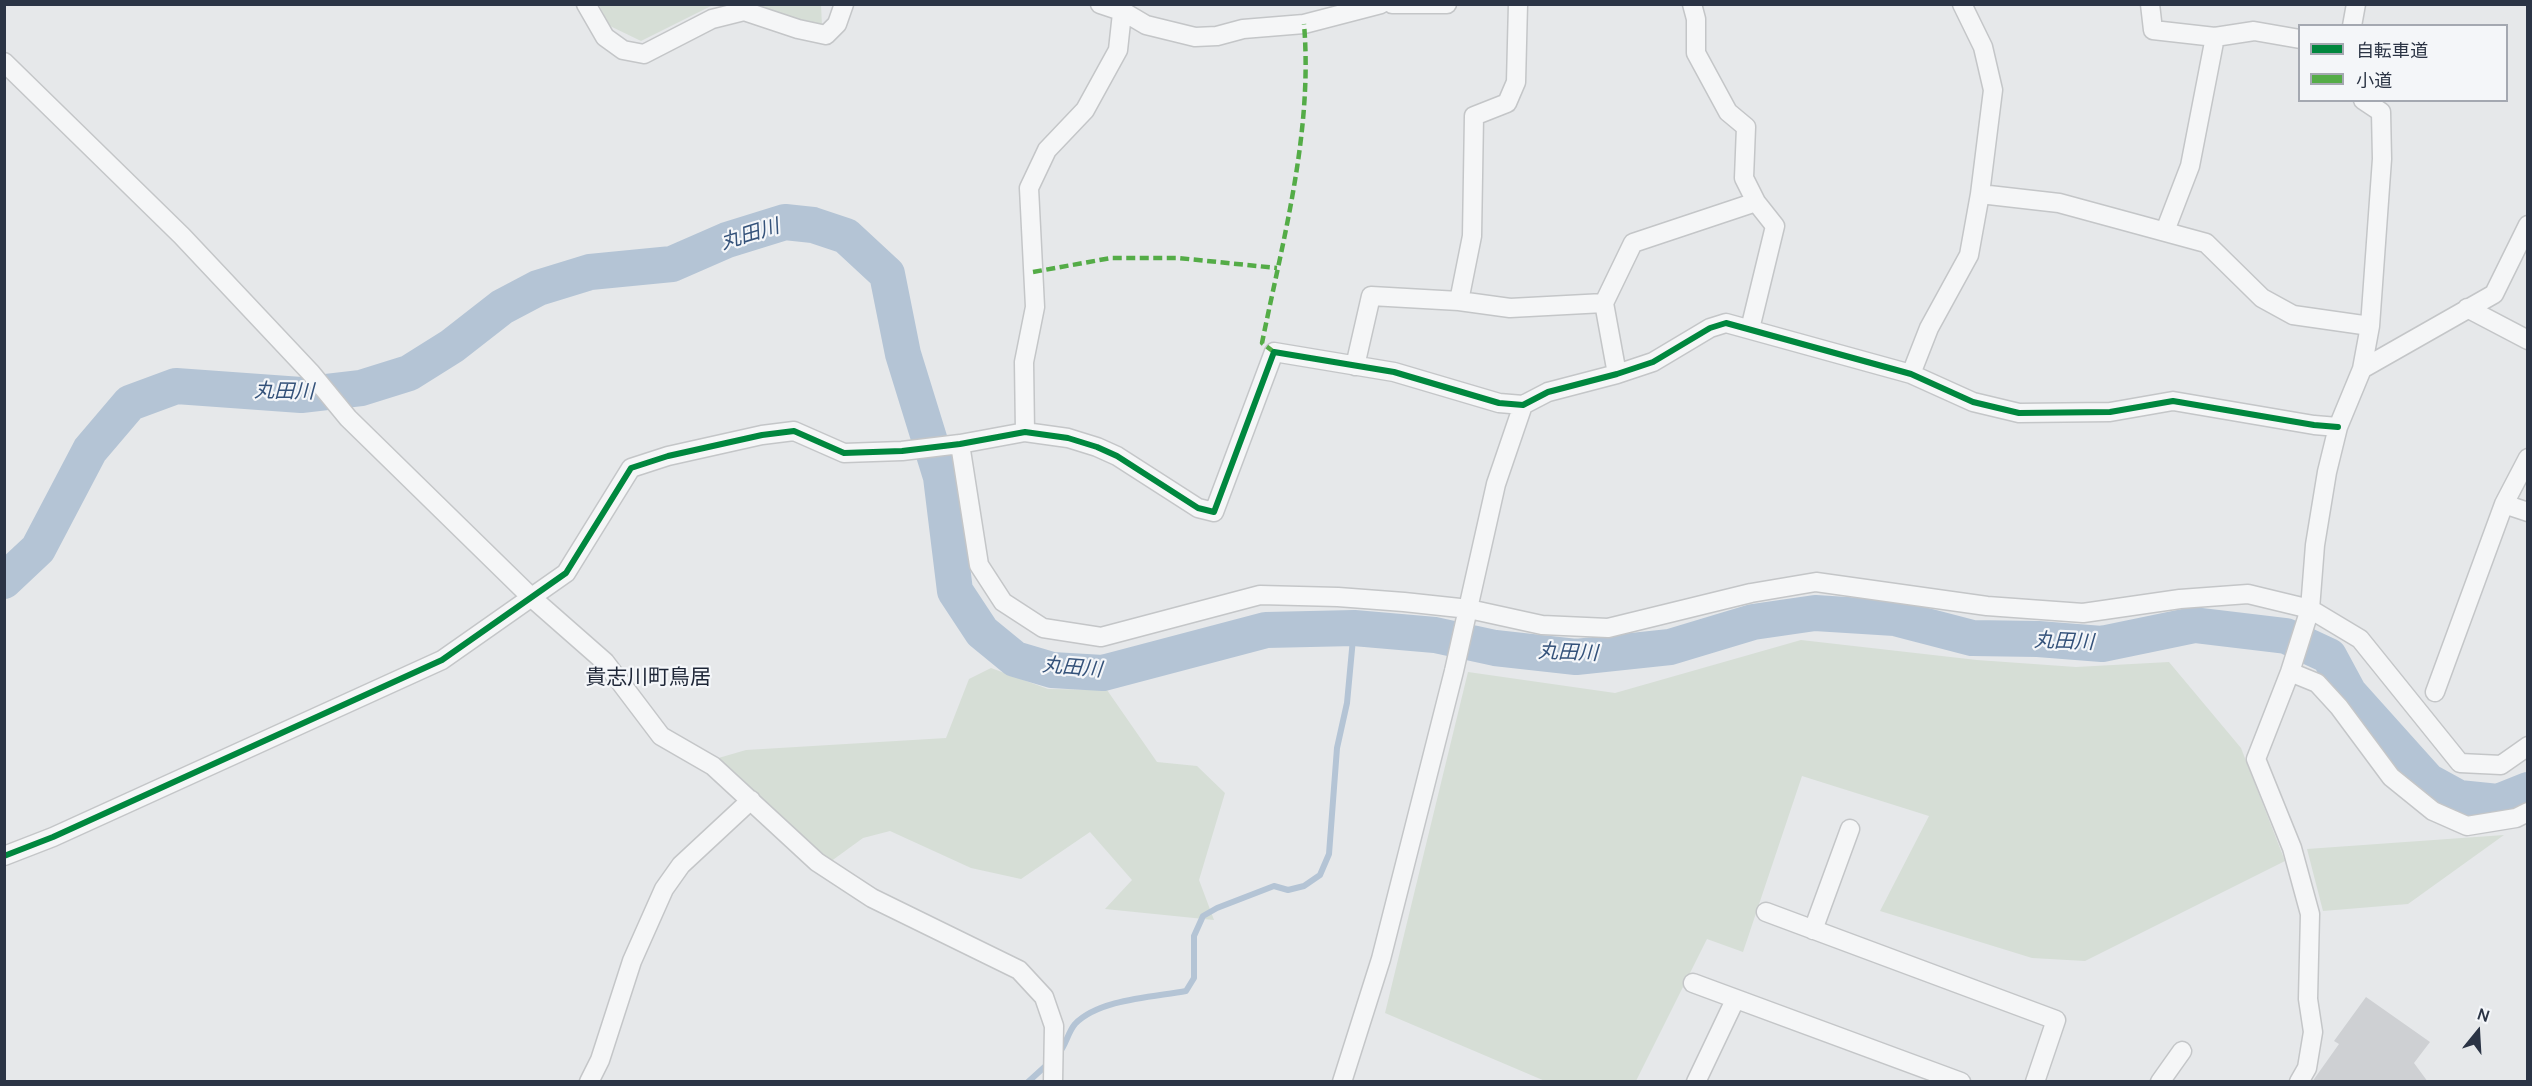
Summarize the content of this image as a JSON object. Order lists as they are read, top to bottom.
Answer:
{
  "districts": ["貴志川町鳥居"],
  "water": ["丸田川"],
  "legend": ["自転車道", "小道"],
  "north": "top"
}
